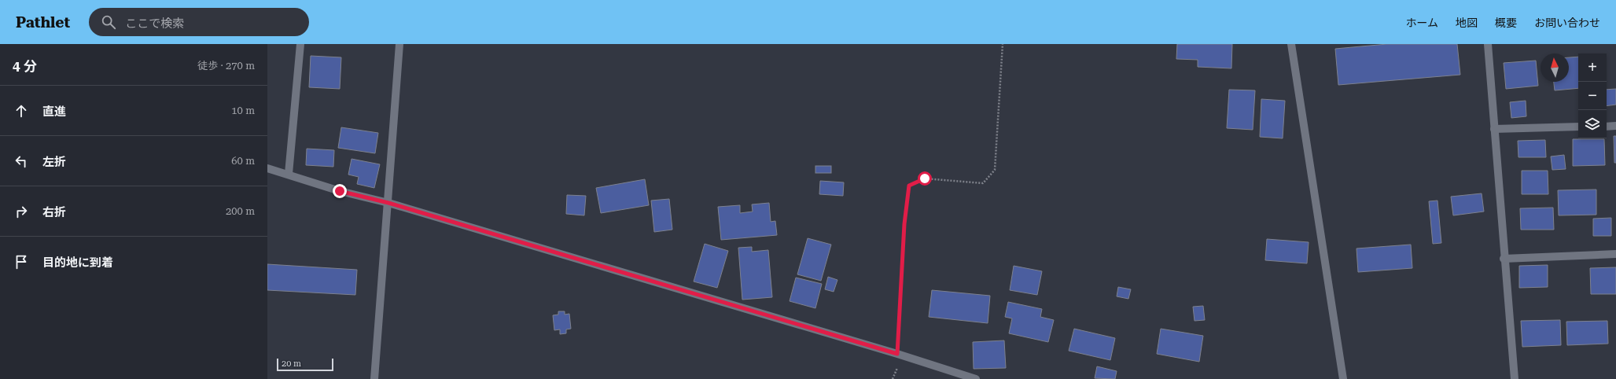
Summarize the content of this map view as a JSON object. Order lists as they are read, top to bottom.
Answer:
{
  "scale_bar": "20 m",
  "north": "top",
  "page": {
    "header": "Pathlet",
    "search": "ここで検索",
    "nav": [
      "ホーム",
      "地図",
      "概要",
      "お問い合わせ"
    ],
    "heading": ["4 分", "徒歩 · 270 m"],
    "map_buttons": ["+", "−"],
    "list": [
      ["直進", "10 m"],
      ["左折", "60 m"],
      ["右折", "200 m"],
      "目的地に到着"
    ],
    "scale": "20 m"
  }
}
